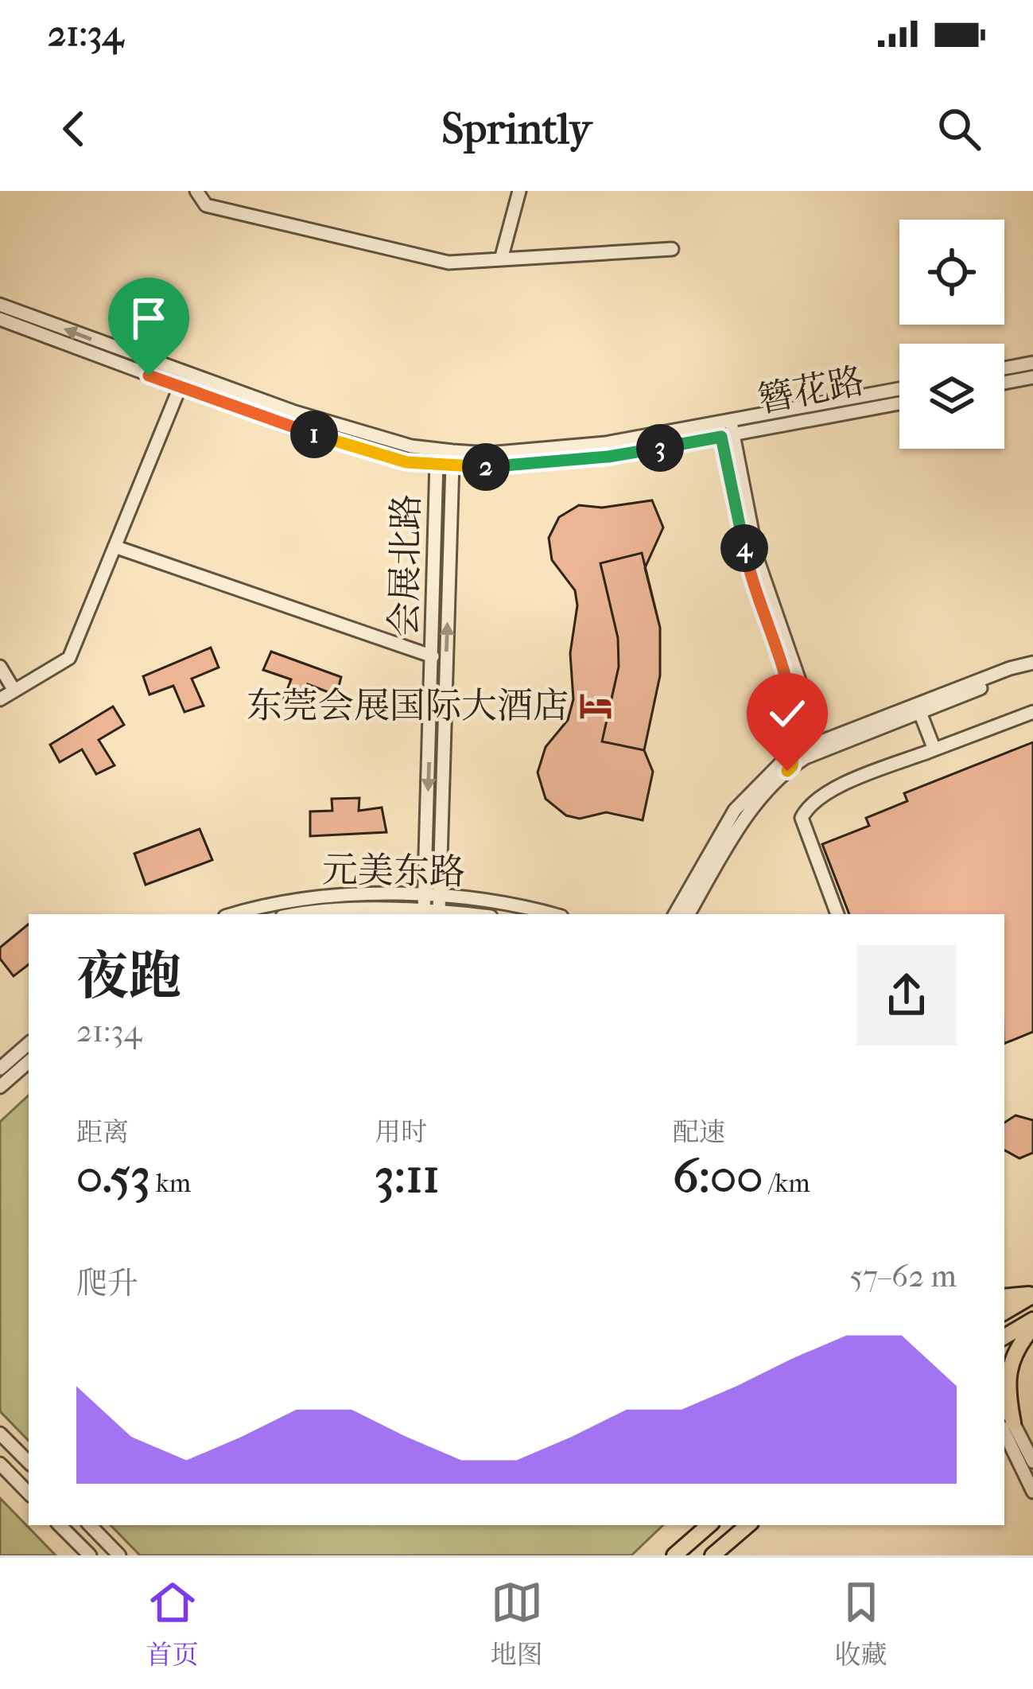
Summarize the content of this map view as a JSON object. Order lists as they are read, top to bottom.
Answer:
{
  "streets": {
    "street": ["簪花路", "会展北路", "元美东路"]
  },
  "crossings": [
    ["簪花路", "会展北路"],
    ["会展北路", "元美东路"]
  ],
  "places": {
    "hotel": ["东莞会展国际大酒店"]
  },
  "page": {
    "status": "21:34",
    "header": "Sprintly",
    "pins": [
      "1",
      "3",
      "2",
      "4"
    ],
    "heading": ["夜跑", "21:34"],
    "stats": [
      ["距离", "0.53 km"],
      ["用时", "3:11"],
      ["配速", "6:00 /km"]
    ],
    "chart": ["爬升", "57–62 m"],
    "tabs": ["首页", "地图", "收藏"]
  }
}
